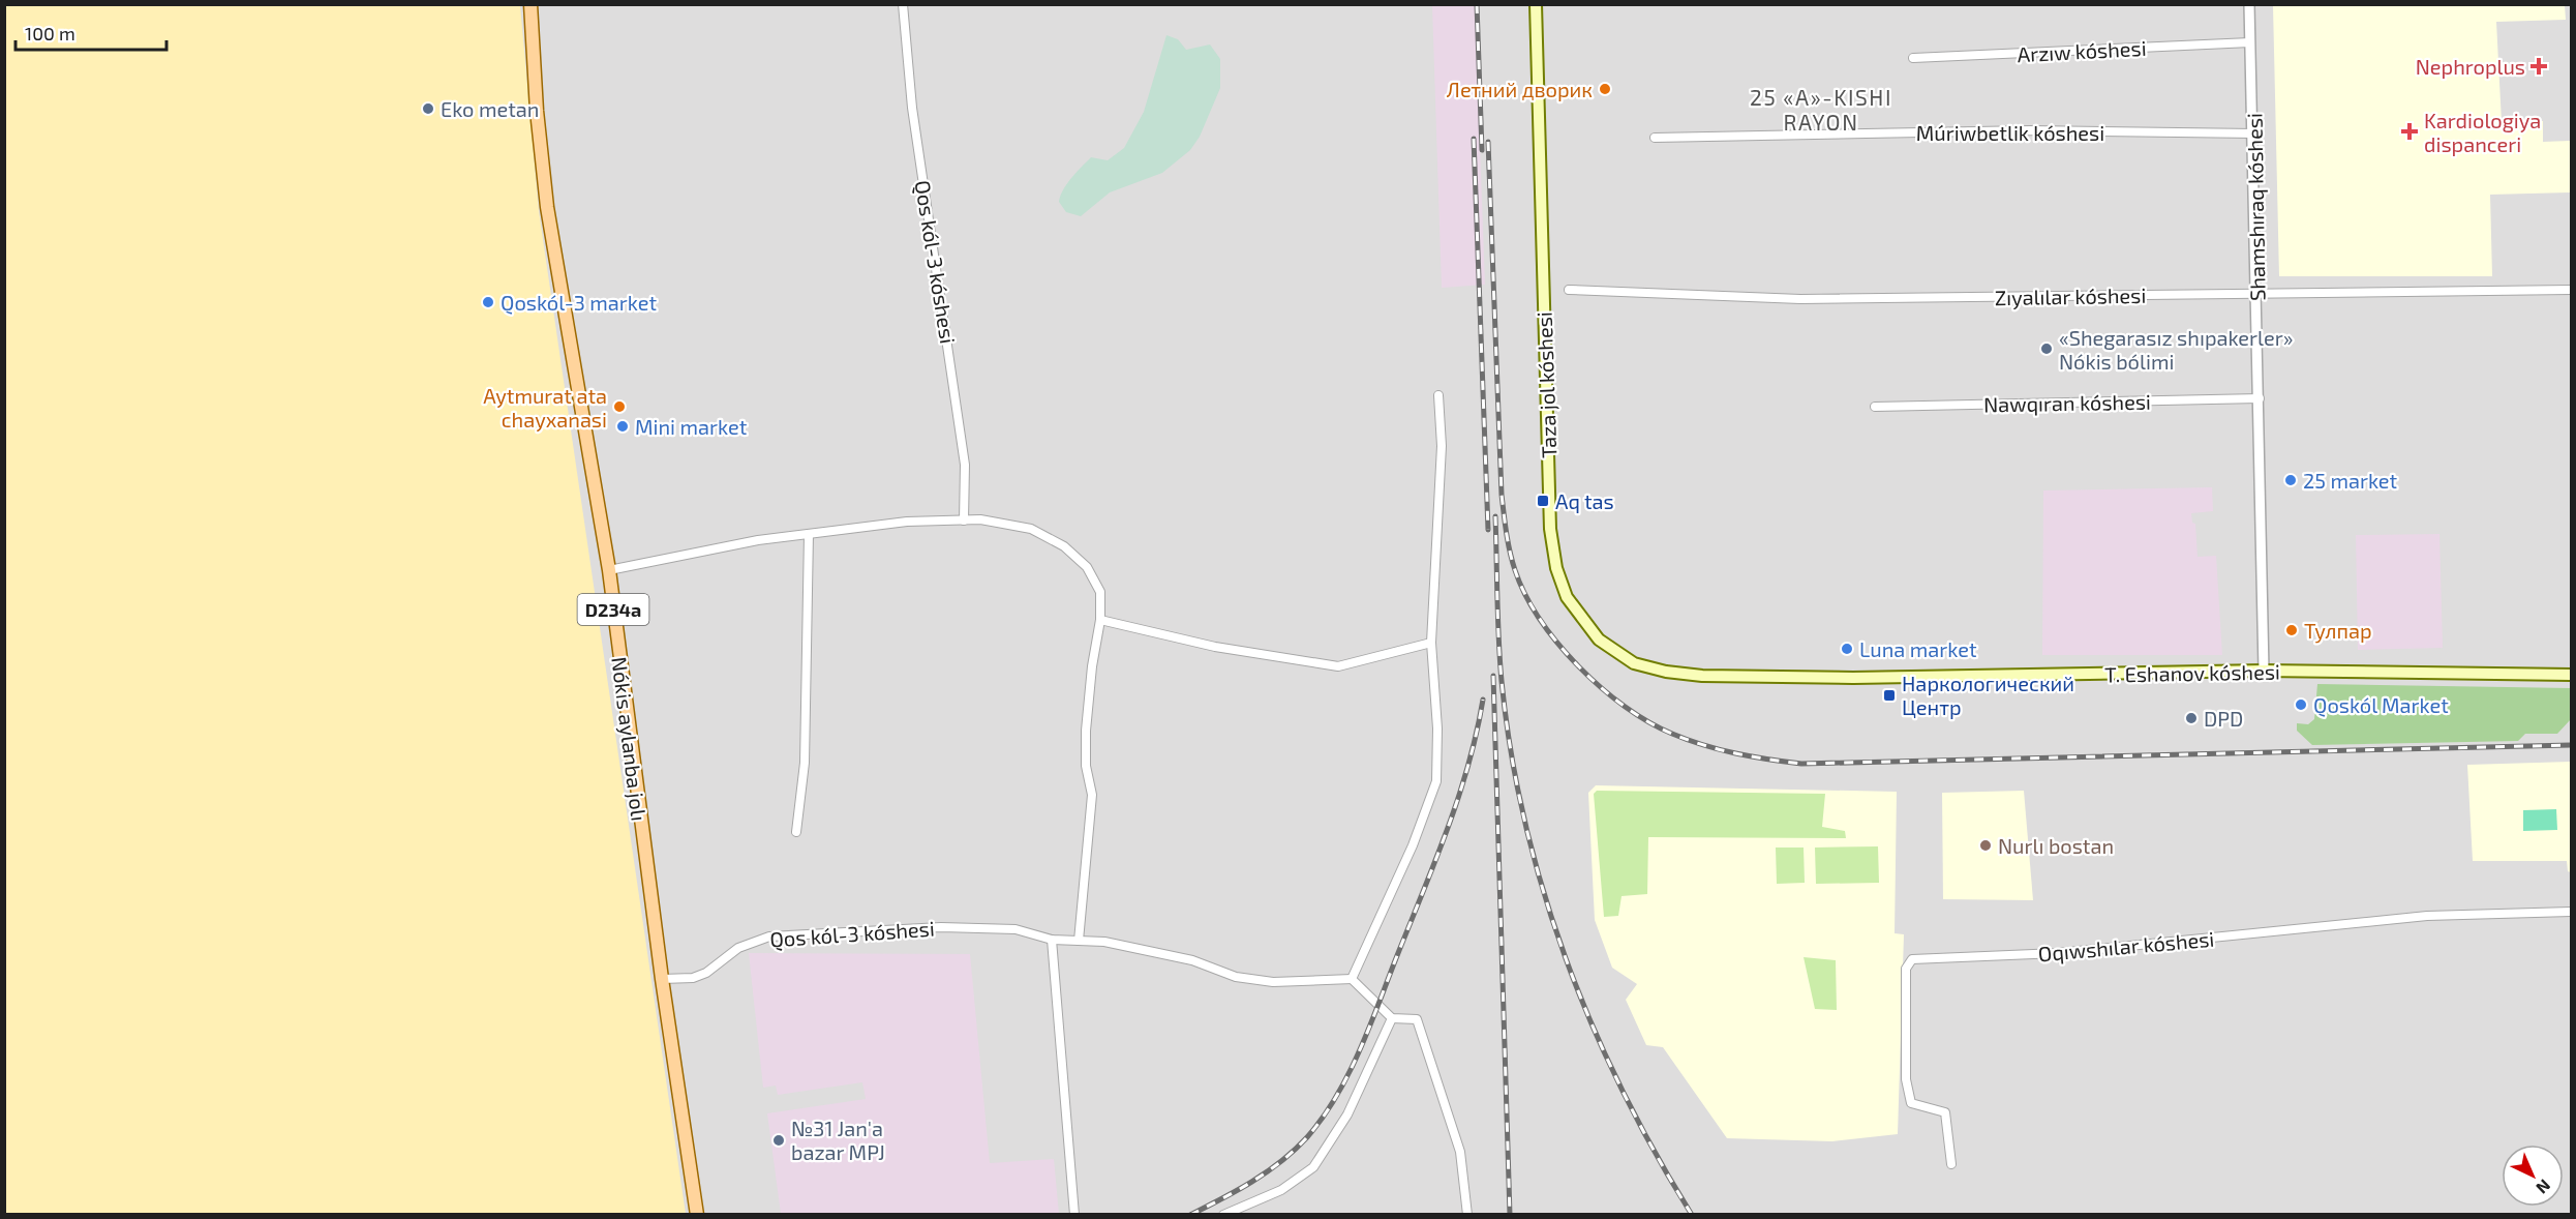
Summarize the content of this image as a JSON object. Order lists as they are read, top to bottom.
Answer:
{
  "streets": {
    "main road": [
      "Taza jol kóshesi",
      "D234a",
      "T. Eshanov kóshesi",
      "Nókis aylanba jolı"
    ],
    "street": [
      "Arzıw kóshesi",
      "Múriwbetlik kóshesi",
      "Shamshıraq kóshesi",
      "Qos kól-3 kóshesi",
      "Zıyalılar kóshesi",
      "Nawqıran kóshesi",
      "Oqıwshılar kóshesi"
    ]
  },
  "crossings": [
    ["Arzıw kóshesi", "Shamshıraq kóshesi"],
    ["Múriwbetlik kóshesi", "Shamshıraq kóshesi"],
    ["Shamshıraq kóshesi", "Zıyalılar kóshesi"],
    ["Shamshıraq kóshesi", "Nawqıran kóshesi"],
    ["Shamshıraq kóshesi", "T. Eshanov kóshesi"],
    ["Qos kól-3 kóshesi", "Nókis aylanba jolı"],
    ["Taza jol kóshesi", "T. Eshanov kóshesi"]
  ],
  "districts": ["25 «A»-KISHI RAYON"],
  "places": {
    "health": ["Nephroplus", "Kardiologiya dispanceri"],
    "other": [
      "Летний дворик",
      "Eko metan",
      "Qoskól-3 market",
      "«Shegarasız shıpakerler» Nókis bólimi",
      "Aytmurat ata chayxanasi",
      "Mini market",
      "25 market",
      "Тулпар",
      "Luna market",
      "Qoskól Market",
      "DPD",
      "Nurlı bostan",
      "№31 Jan'a bazar MPJ"
    ],
    "transit": ["Aq tas", "Наркологический Центр"]
  },
  "scale_bar": "100 m",
  "north": "bottom right"
}
